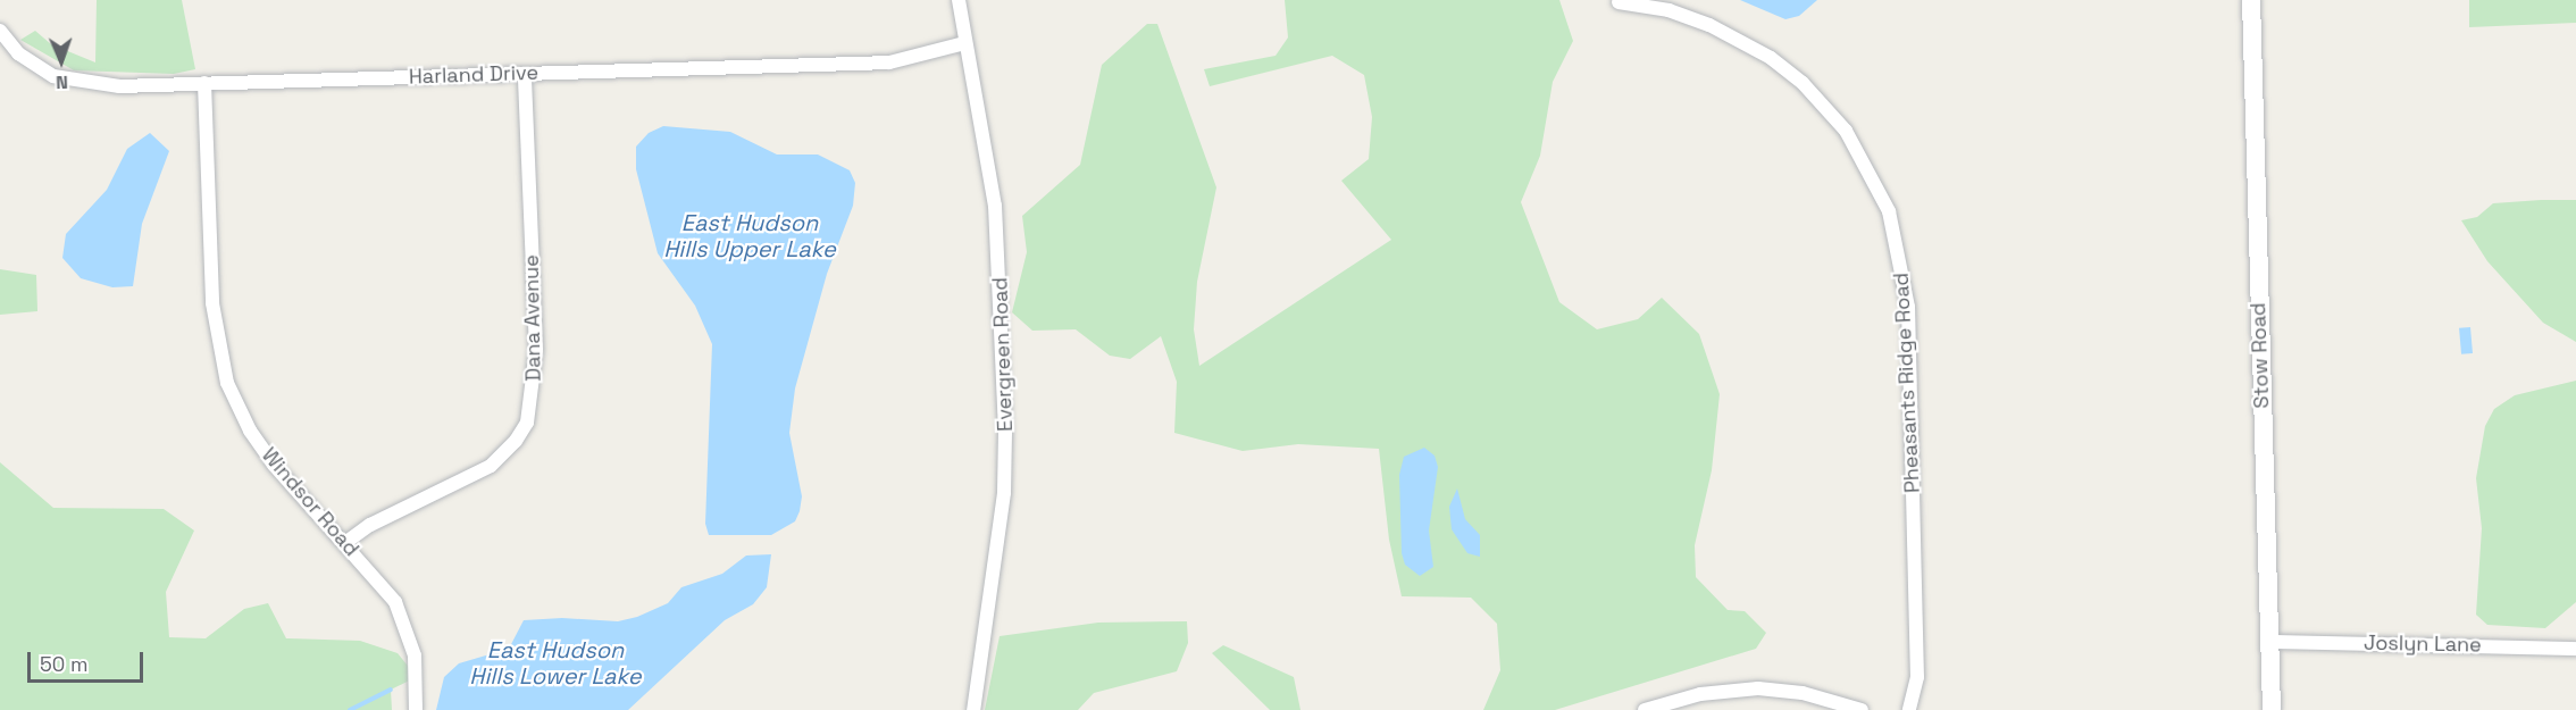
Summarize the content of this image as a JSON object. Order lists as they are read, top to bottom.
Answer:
{
  "streets": {
    "street": [
      "Harland Drive",
      "Dana Avenue",
      "Evergreen Road",
      "Stow Road",
      "Pheasants Ridge Road",
      "Windsor Road",
      "Joslyn Lane"
    ]
  },
  "crossings": [
    ["Harland Drive", "Dana Avenue"],
    ["Harland Drive", "Evergreen Road"],
    ["Harland Drive", "Windsor Road"],
    ["Dana Avenue", "Windsor Road"],
    ["Stow Road", "Joslyn Lane"]
  ],
  "water": ["East Hudson Hills Upper Lake", "East Hudson Hills Lower Lake"],
  "scale_bar": "50 m",
  "north": "bottom"
}
